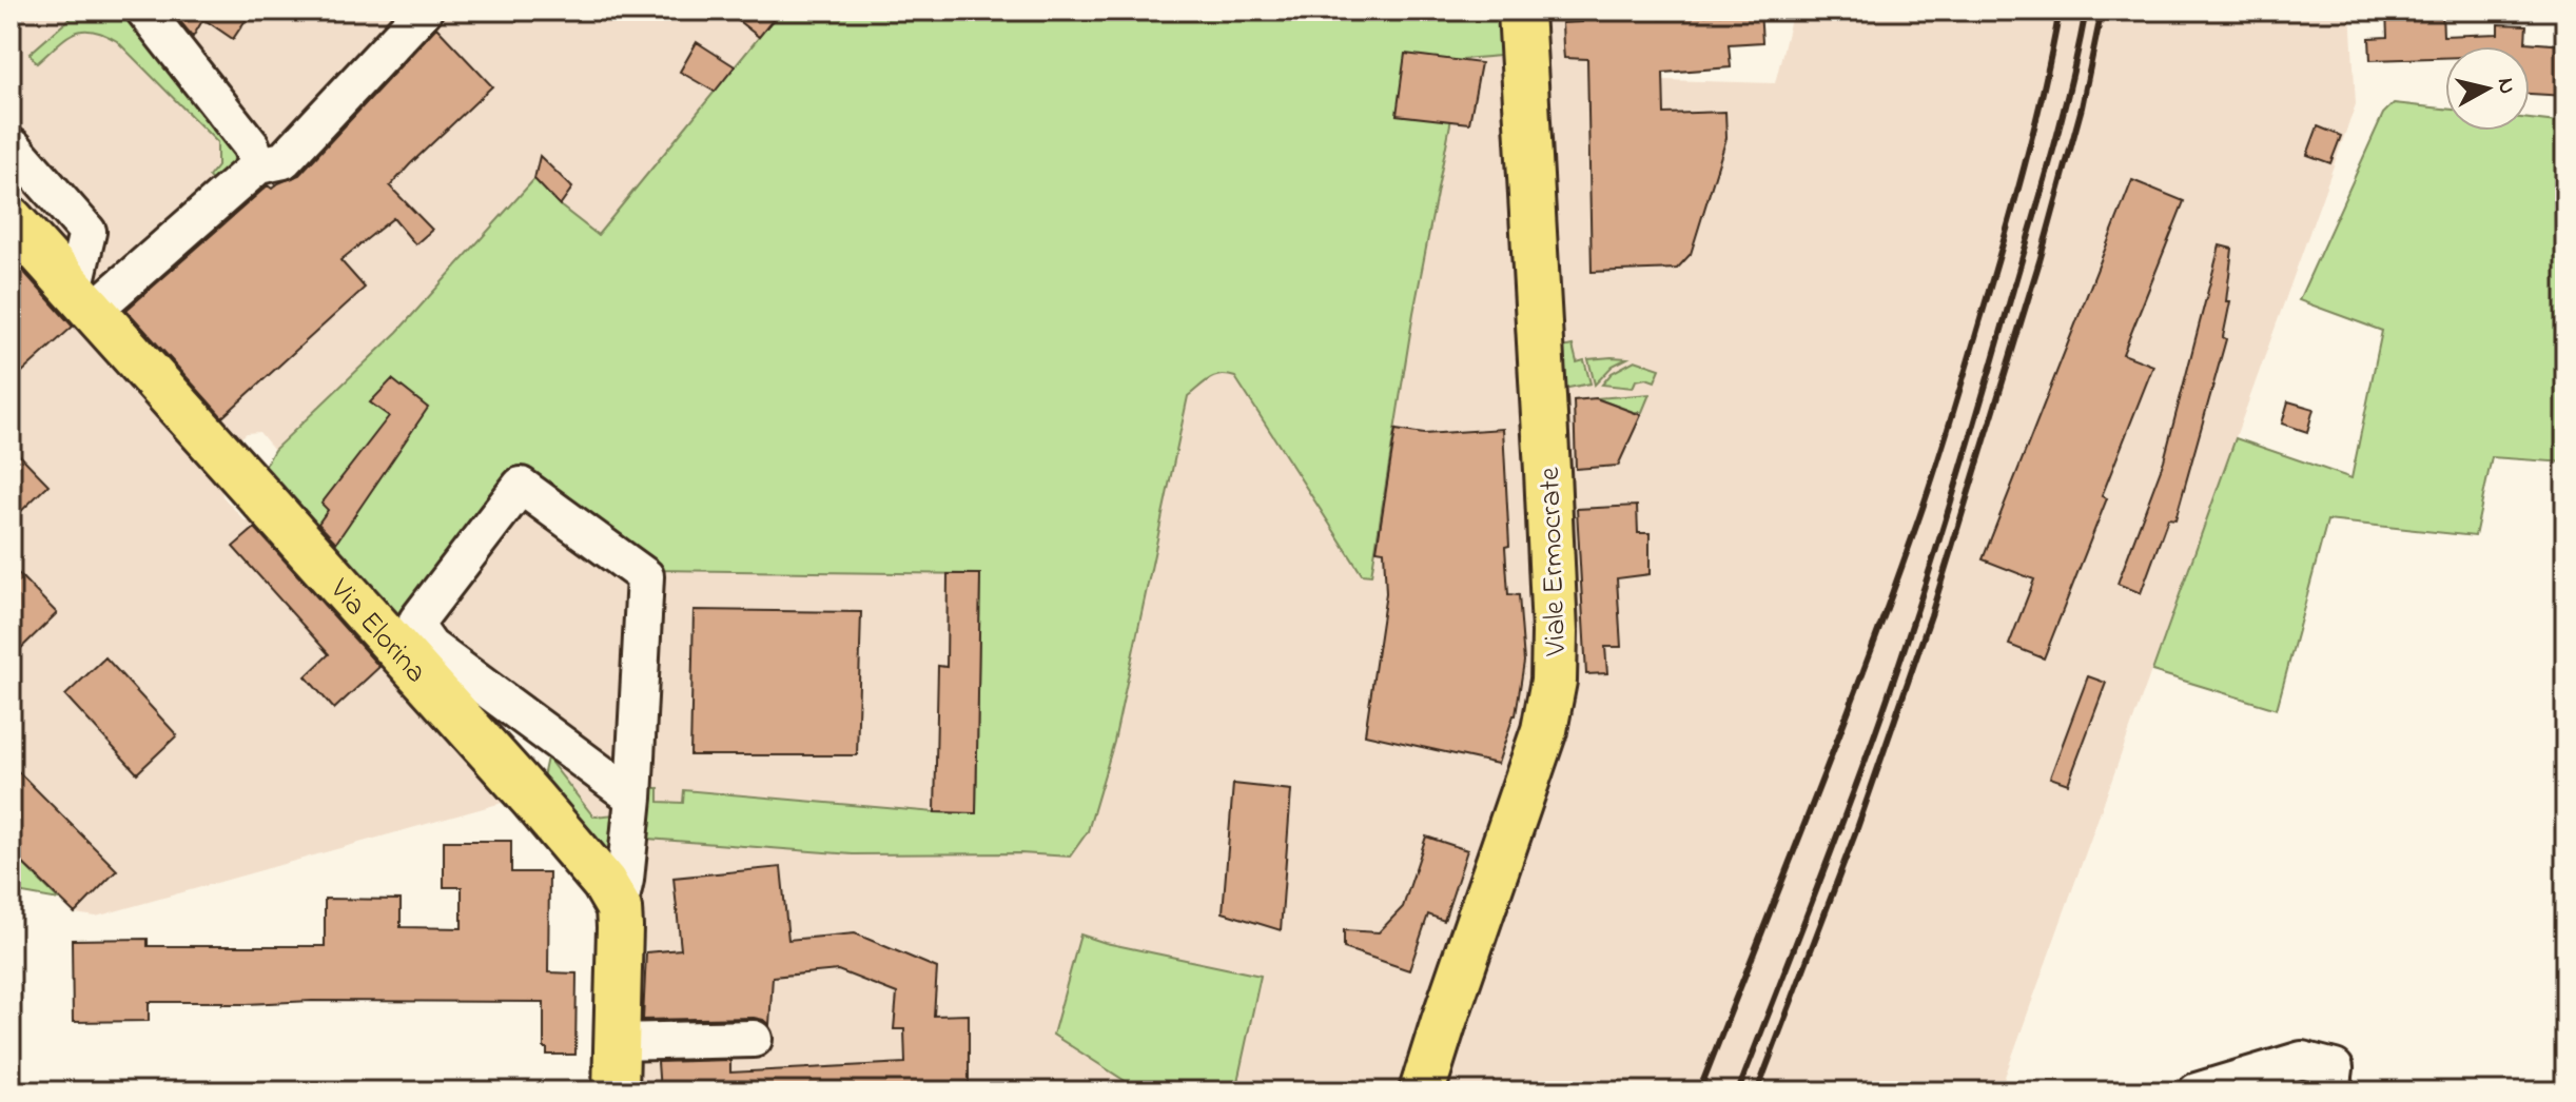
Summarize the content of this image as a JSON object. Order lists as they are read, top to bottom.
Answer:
{
  "streets": {
    "main road": ["Viale Ermocrate", "Via Elorina"]
  },
  "north": "right"
}
